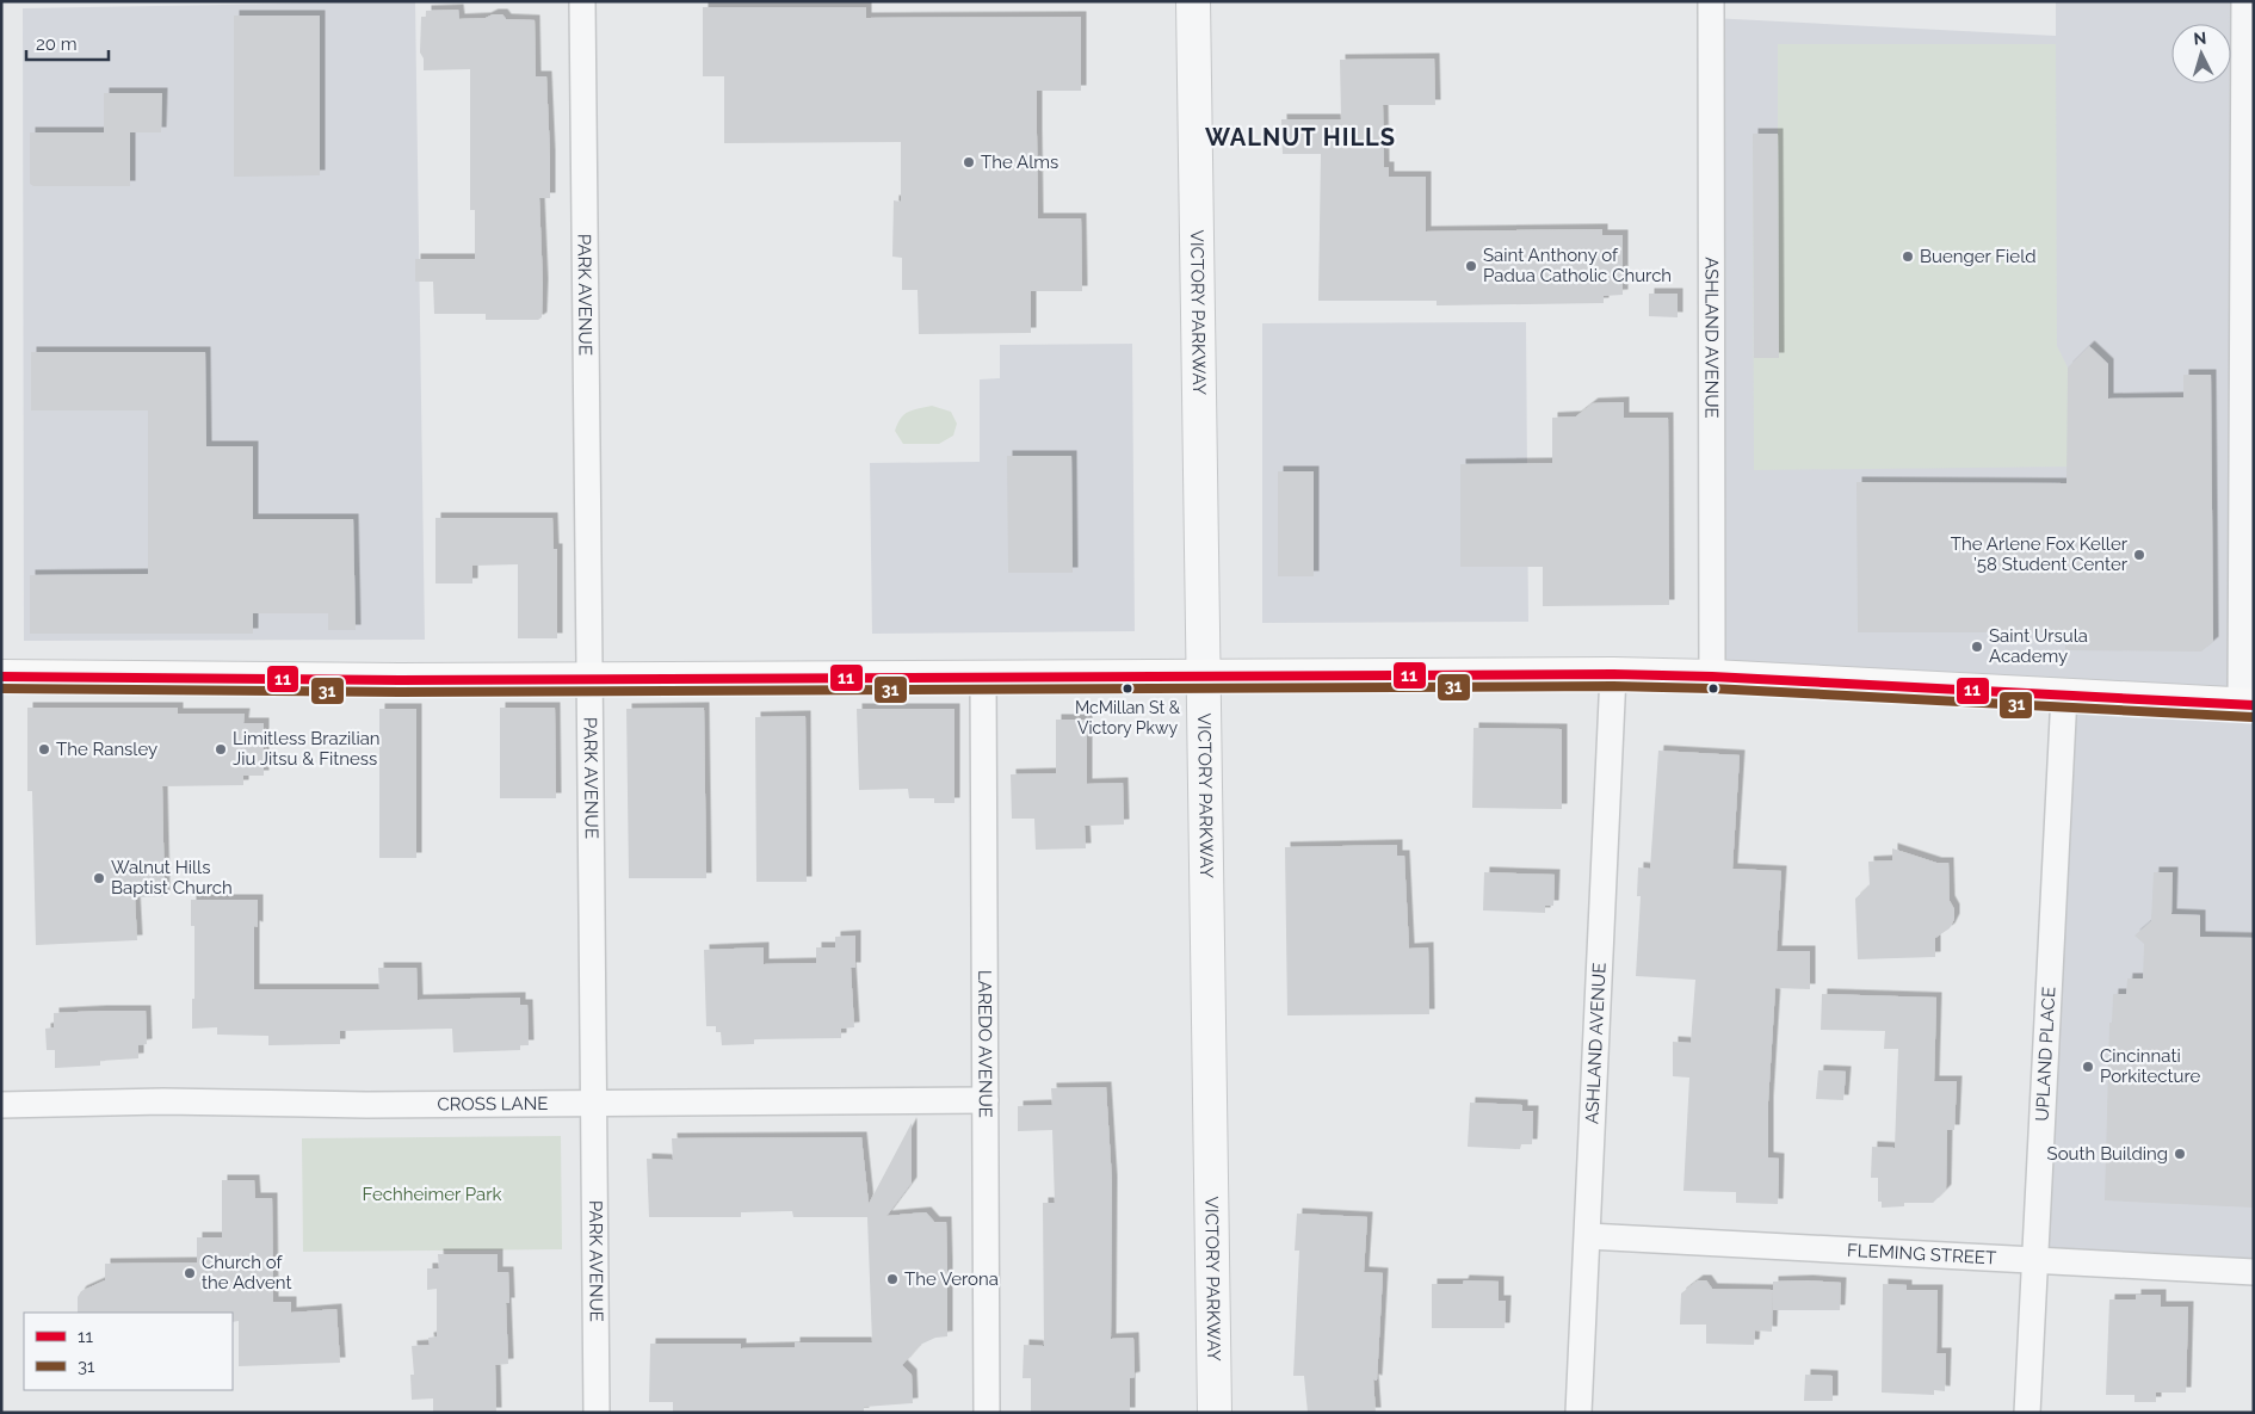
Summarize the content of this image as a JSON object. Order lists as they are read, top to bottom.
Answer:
{
  "streets": {
    "street": [
      "PARK AVENUE",
      "VICTORY PARKWAY",
      "ASHLAND AVENUE",
      "LAREDO AVENUE",
      "UPLAND PLACE",
      "CROSS LANE",
      "FLEMING STREET"
    ]
  },
  "crossings": [
    ["PARK AVENUE", "CROSS LANE"],
    ["ASHLAND AVENUE", "FLEMING STREET"],
    ["LAREDO AVENUE", "CROSS LANE"],
    ["UPLAND PLACE", "FLEMING STREET"]
  ],
  "districts": ["WALNUT HILLS"],
  "parks": ["Fechheimer Park"],
  "places": [
    "The Alms",
    "Buenger Field",
    "Saint Anthony of Padua Catholic Church",
    "The Arlene Fox Keller ’58 Student Center",
    "Saint Ursula Academy",
    "McMillan St & Victory Pkwy",
    "The Ransley",
    "Limitless Brazilian Jiu Jitsu & Fitness",
    "Walnut Hills Baptist Church",
    "Cincinnati Porkitecture",
    "South Building",
    "Church of the Advent",
    "The Verona"
  ],
  "lines": ["transit line 11", "transit line 31"],
  "legend": ["11", "31"],
  "scale_bar": "20 m",
  "north": "top"
}
